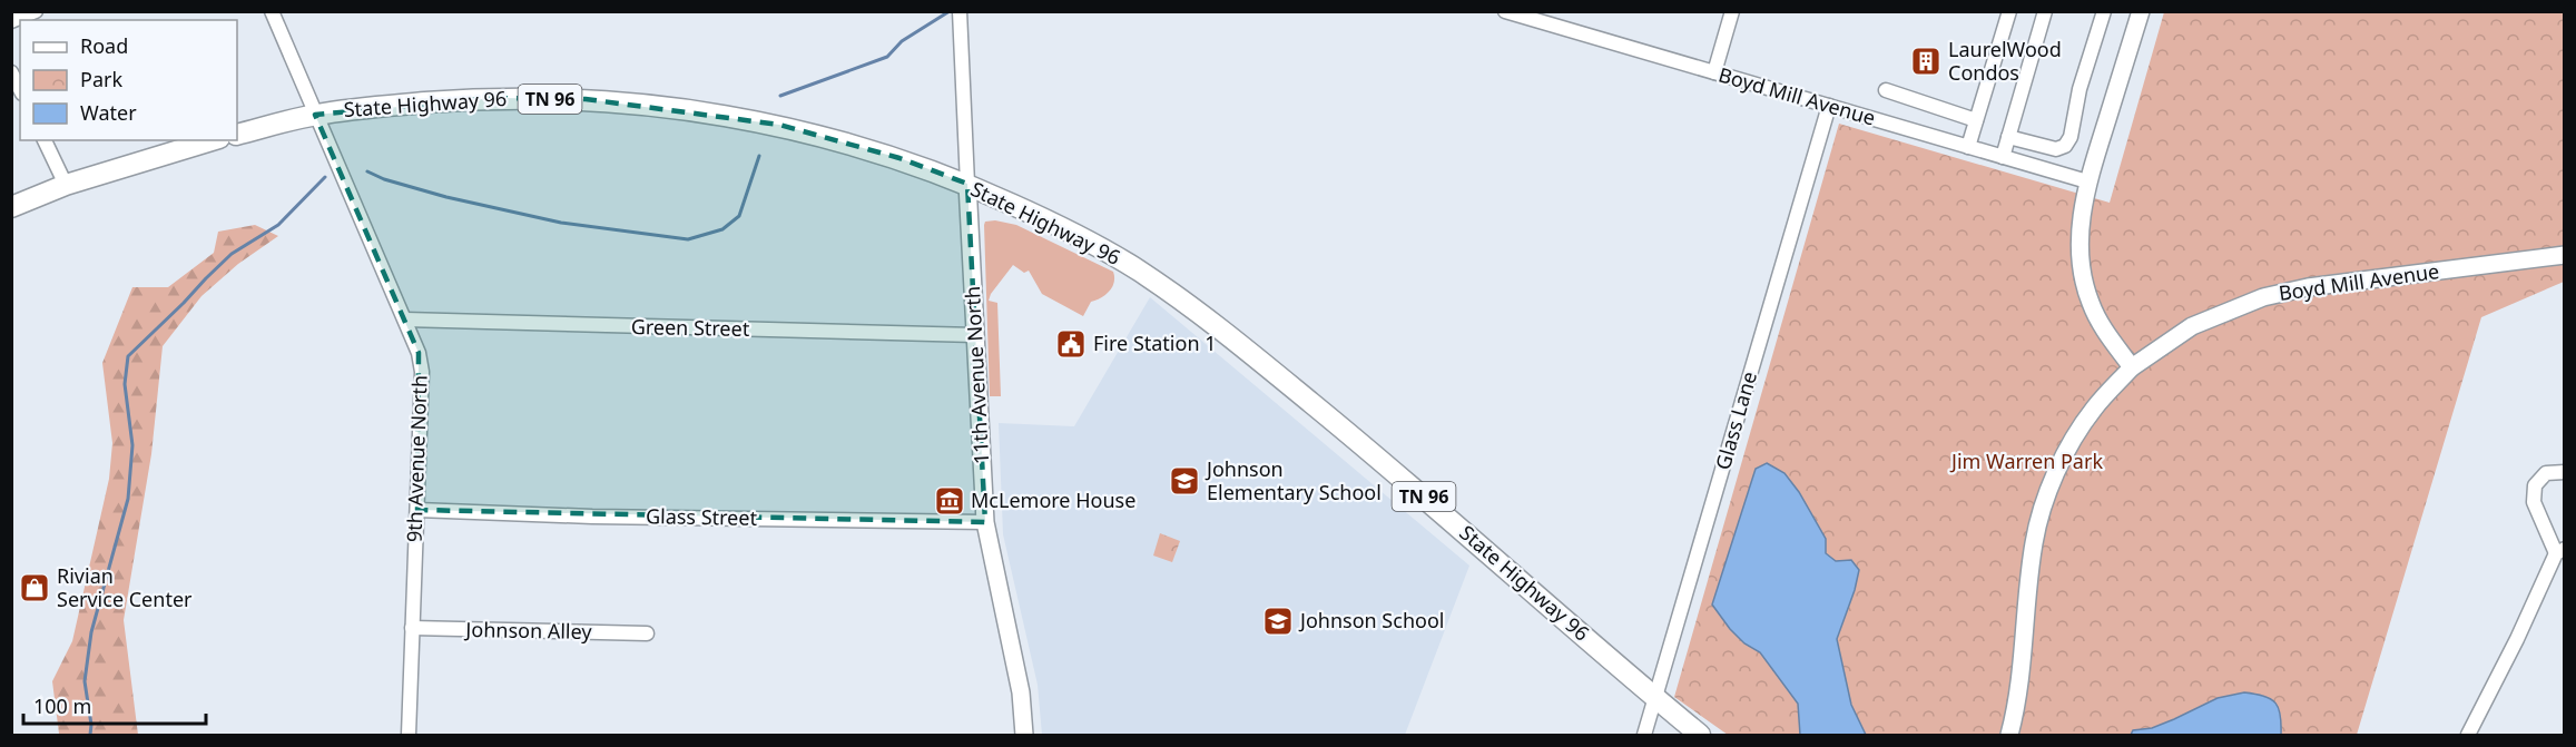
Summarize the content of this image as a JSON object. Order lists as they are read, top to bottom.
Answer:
{
  "streets": {
    "main road": ["TN 96", "State Highway 96"],
    "street": [
      "Boyd Mill Avenue",
      "Green Street",
      "11th Avenue North",
      "Glass Lane",
      "9th Avenue North",
      "Glass Street",
      "Johnson Alley"
    ]
  },
  "crossings": [
    ["Boyd Mill Avenue", "Glass Lane"],
    ["State Highway 96", "11th Avenue North"],
    ["State Highway 96", "Glass Lane"],
    ["State Highway 96", "9th Avenue North"],
    ["Green Street", "11th Avenue North"],
    ["Green Street", "9th Avenue North"],
    ["11th Avenue North", "Glass Street"],
    ["9th Avenue North", "Glass Street"],
    ["9th Avenue North", "Johnson Alley"]
  ],
  "parks": ["Jim Warren Park"],
  "places": {
    "building": ["LaurelWood Condos"],
    "public building": ["Fire Station 1"],
    "school or university": ["Johnson Elementary School", "Johnson School"],
    "museum": ["McLemore House"],
    "shop": ["Rivian Service Center"]
  },
  "legend": ["Road", "Park", "Water"],
  "scale_bar": "100 m"
}
